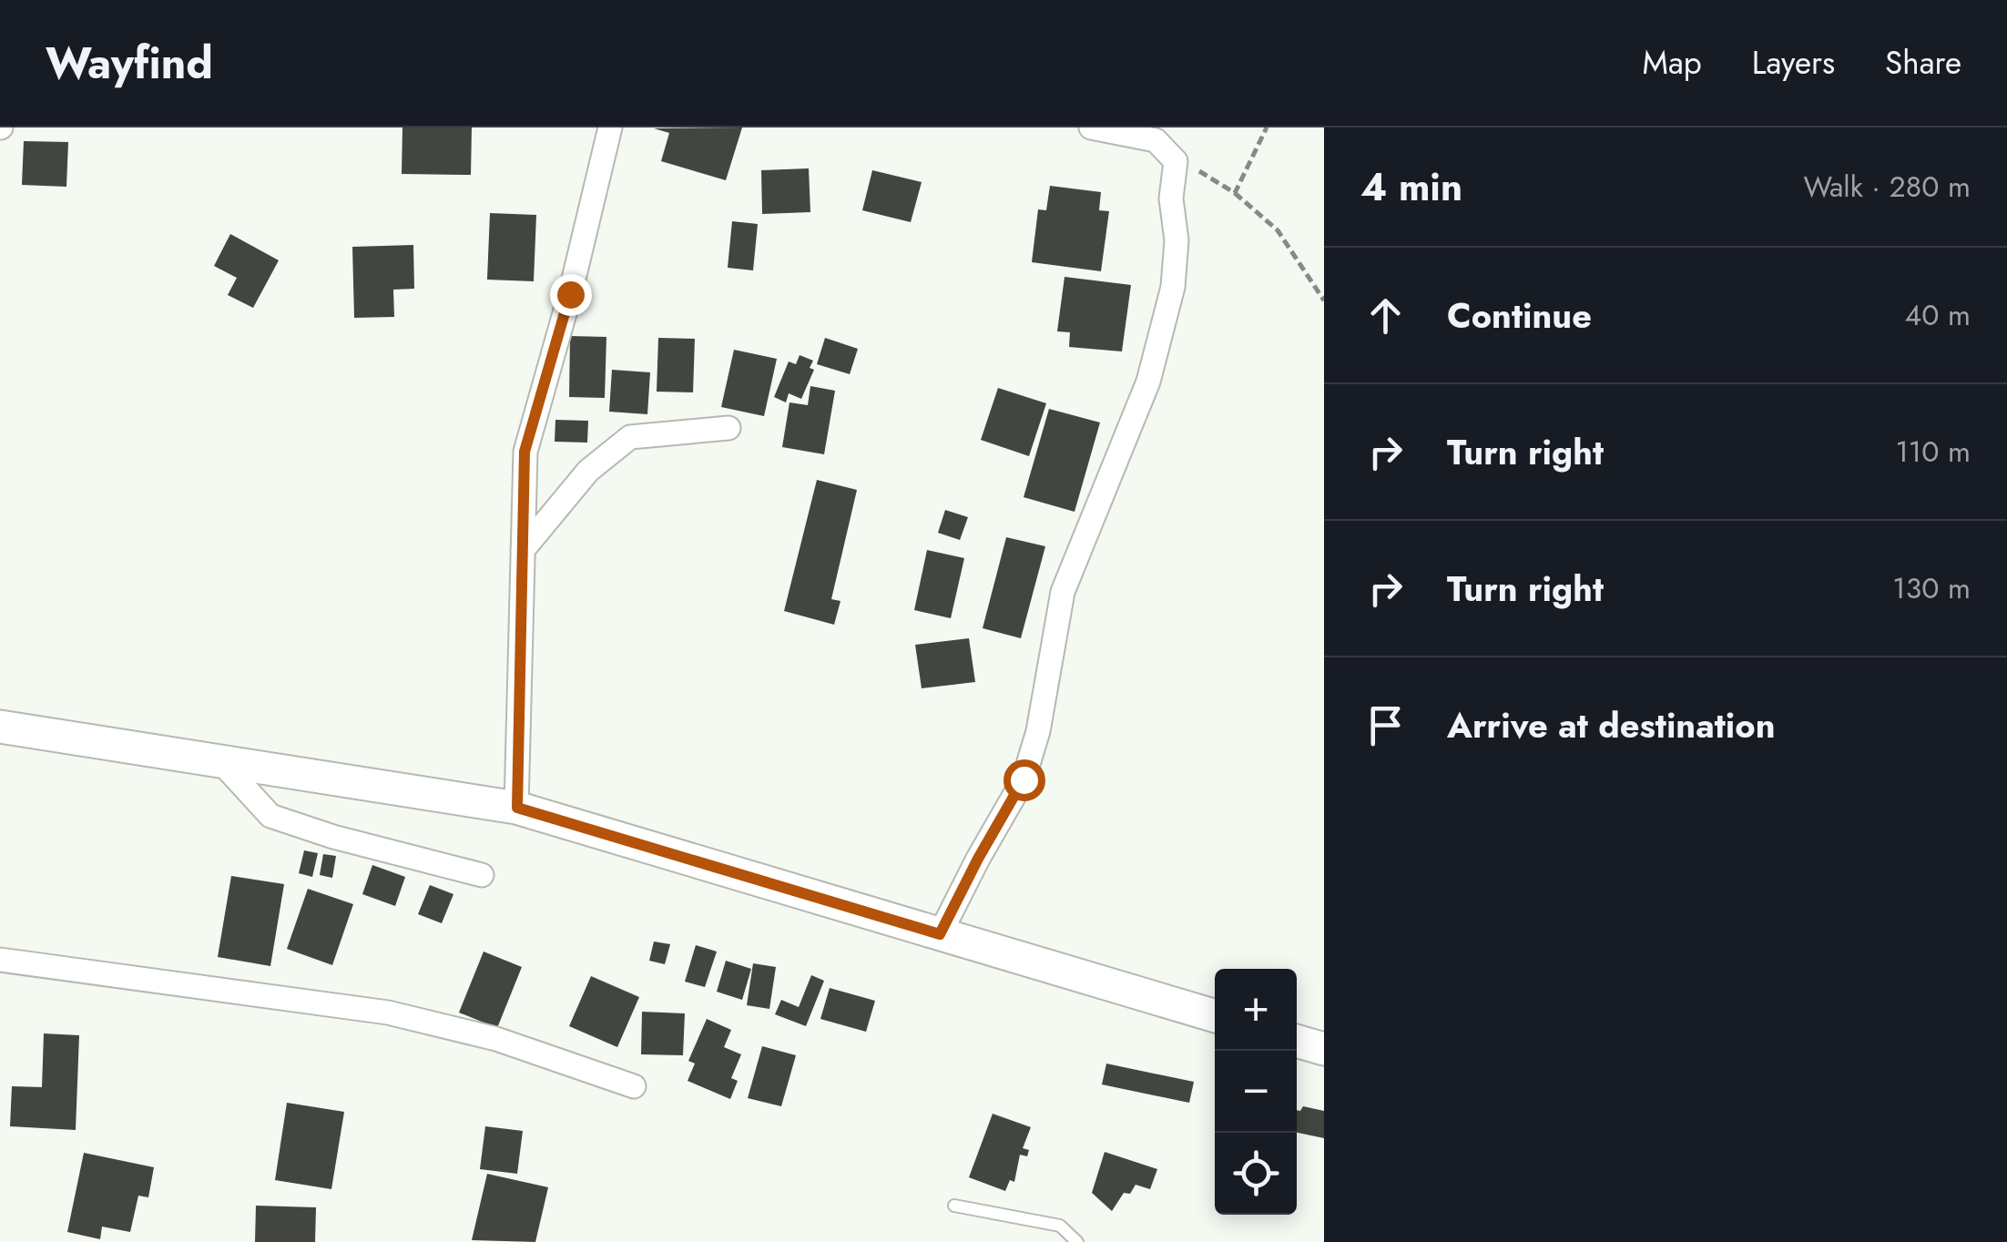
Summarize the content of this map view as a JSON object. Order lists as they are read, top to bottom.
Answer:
{
  "page": {
    "header": "Wayfind",
    "nav": ["Map", "Layers", "Share"],
    "heading": ["4 min", "Walk · 280 m"],
    "list": [
      ["Continue", "40 m"],
      ["Turn right", "110 m"],
      ["Turn right", "130 m"],
      "Arrive at destination"
    ],
    "map_buttons": ["+", "−"]
  }
}
